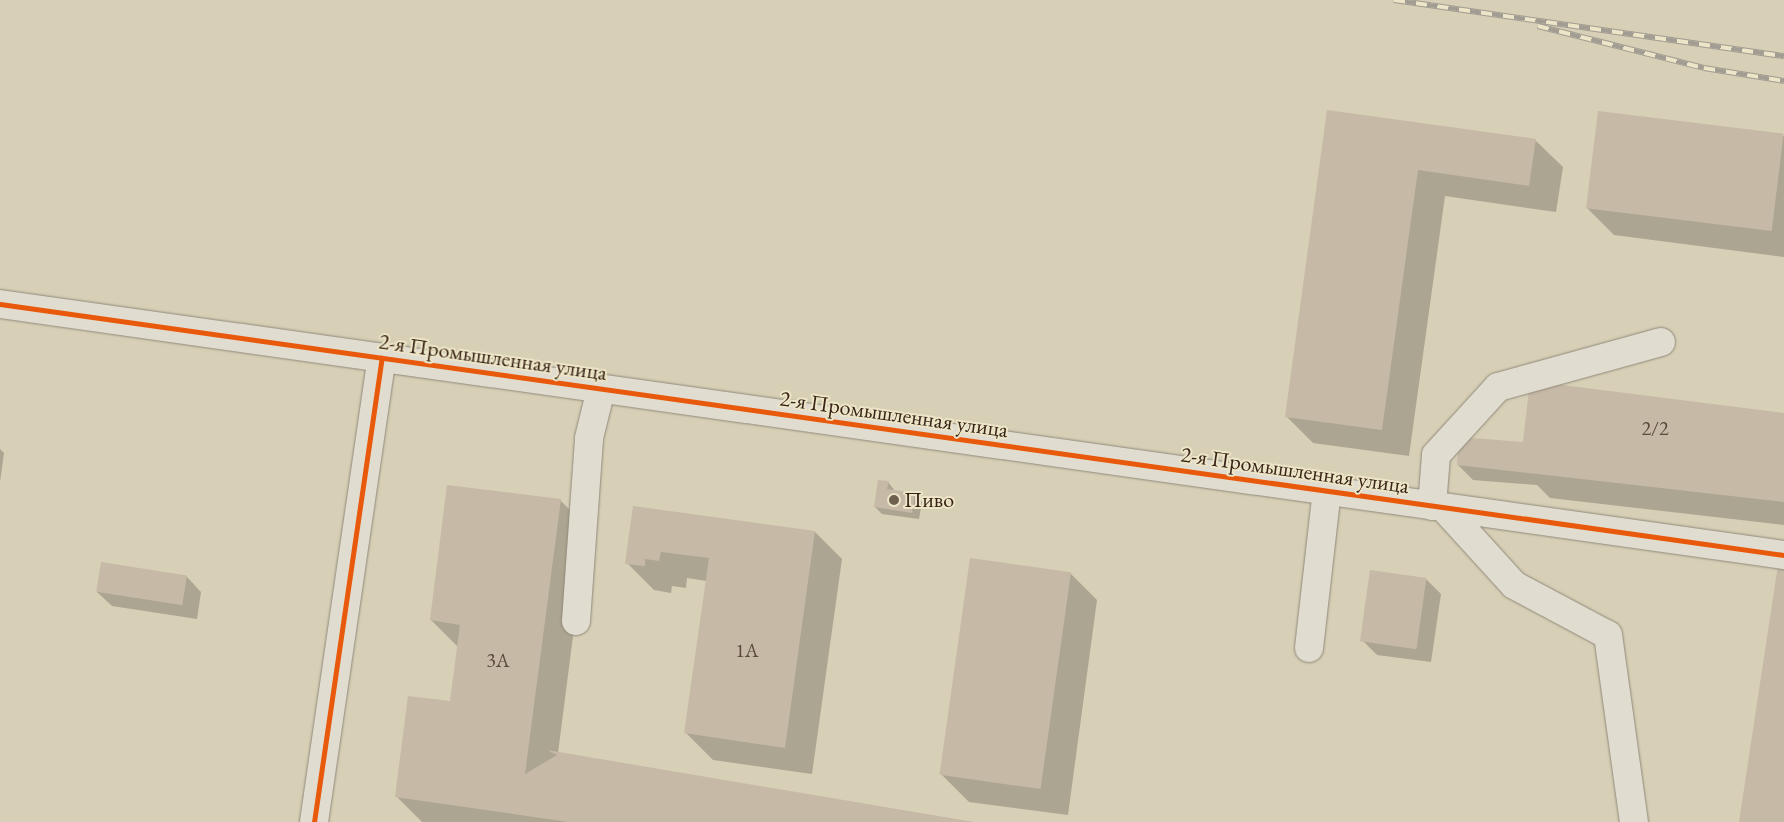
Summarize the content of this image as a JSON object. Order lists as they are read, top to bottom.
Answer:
{
  "streets": {
    "street": ["2-я Промышленная улица"]
  },
  "places": ["Пиво"],
  "house_numbers": ["2/2", "1А", "3А"]
}
